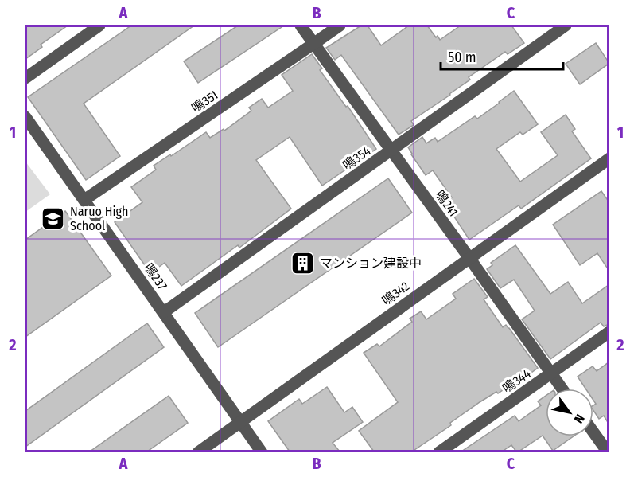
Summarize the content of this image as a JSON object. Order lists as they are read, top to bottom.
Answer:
{
  "streets": {
    "street": [
      "鳴351",
      "鳴354",
      "鳴241",
      "鳴237",
      "鳴342",
      "鳴344"
    ]
  },
  "crossings": [
    ["鳴351", "鳴241"],
    ["鳴351", "鳴237"],
    ["鳴354", "鳴241"],
    ["鳴354", "鳴237"],
    ["鳴241", "鳴342"],
    ["鳴241", "鳴344"],
    ["鳴237", "鳴342"]
  ],
  "places": {
    "school or university": ["Naruo High School"],
    "building": ["マンション建設中"]
  },
  "scale_bar": "50 m",
  "north": "bottom right",
  "grid": {
    "columns": ["A", "B", "C"],
    "rows": ["1", "2"]
  }
}
